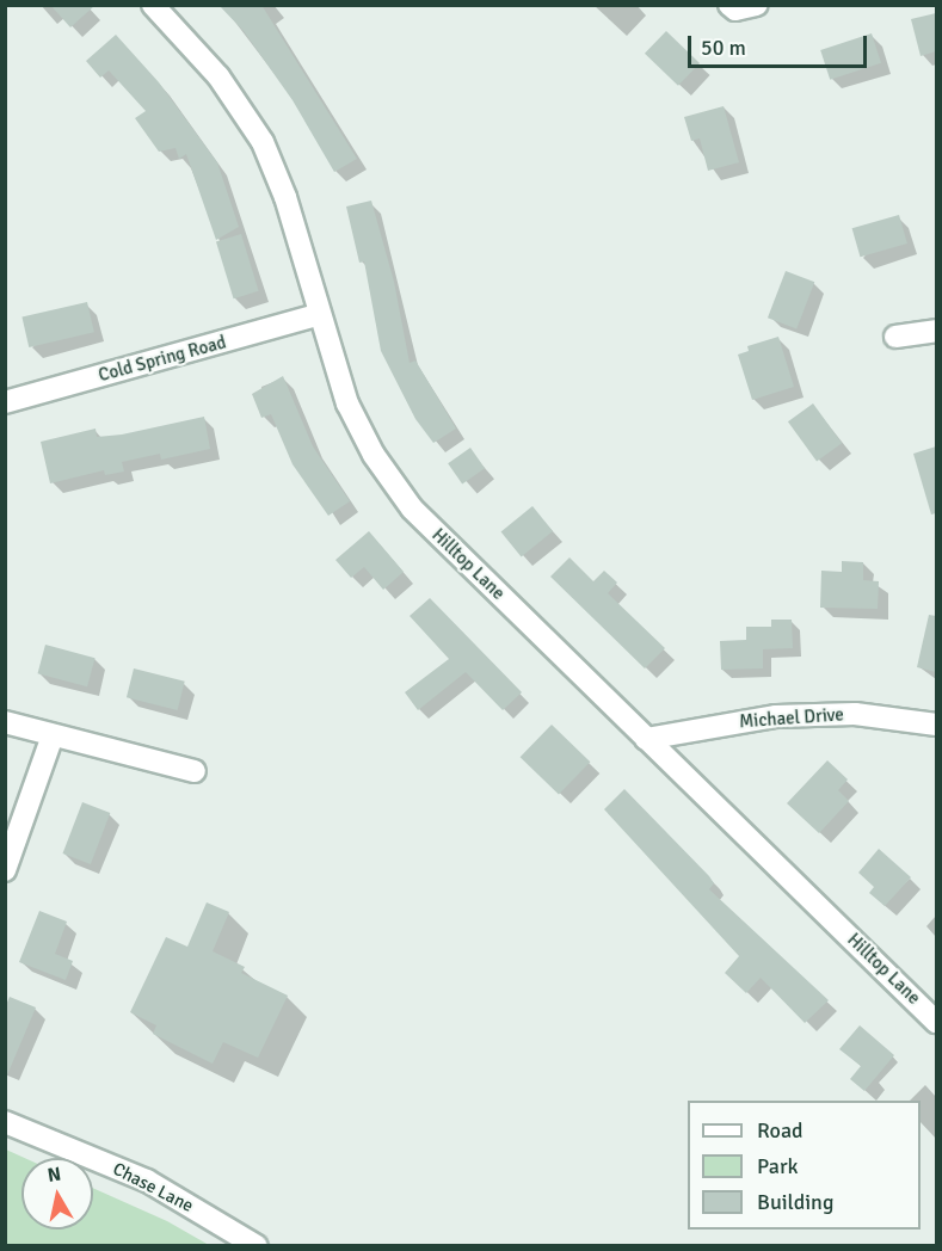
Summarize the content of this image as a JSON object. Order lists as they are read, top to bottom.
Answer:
{
  "streets": {
    "street": [
      "Cold Spring Road",
      "Hilltop Lane",
      "Michael Drive",
      "Chase Lane"
    ]
  },
  "crossings": [
    ["Cold Spring Road", "Hilltop Lane"],
    ["Hilltop Lane", "Michael Drive"]
  ],
  "legend": ["Road", "Park", "Building"],
  "scale_bar": "50 m",
  "north": "top"
}
